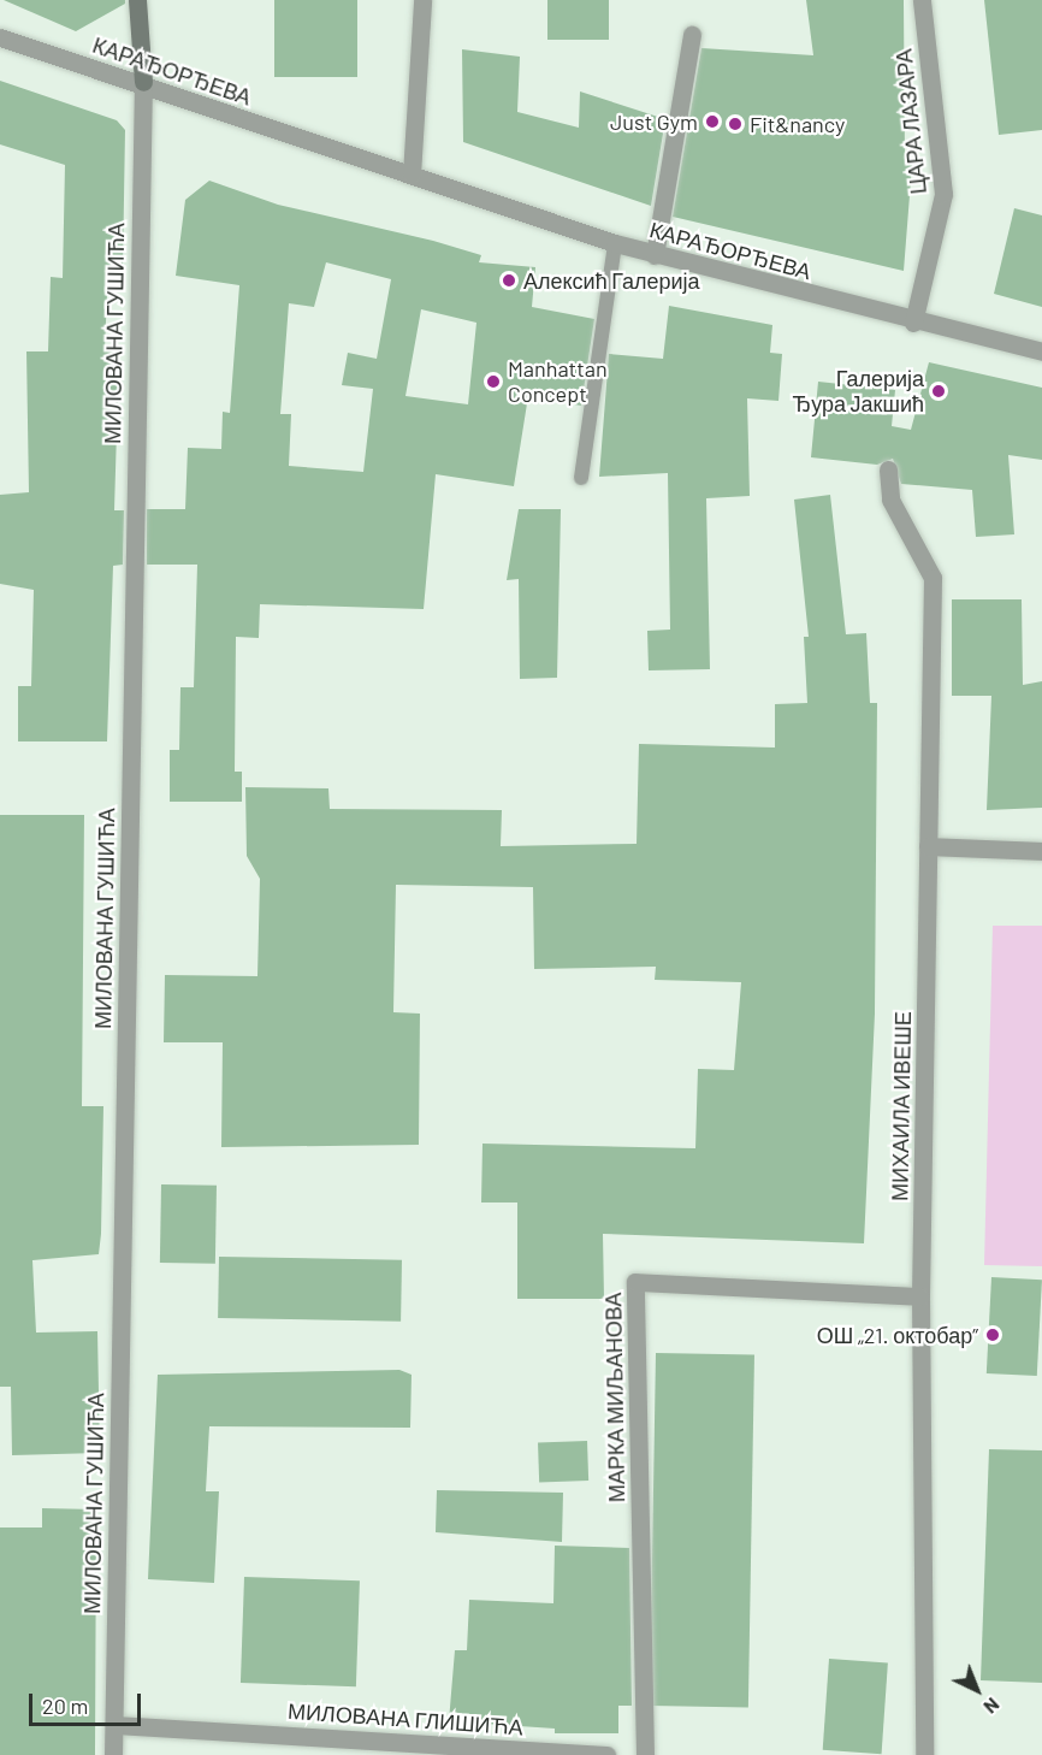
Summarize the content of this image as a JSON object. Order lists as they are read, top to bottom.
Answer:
{
  "streets": {
    "street": [
      "КАРАЂОРЂЕВА",
      "ЦАРА ЛАЗАРА",
      "МИЛОВАНА ГУШИЋА",
      "МИХАИЛА ИВЕШЕ",
      "МАРКА МИЉАНОВА",
      "МИЛОВАНА ГЛИШИЋА"
    ]
  },
  "crossings": [
    ["КАРАЂОРЂЕВА", "ЦАРА ЛАЗАРА"],
    ["КАРАЂОРЂЕВА", "МИЛОВАНА ГУШИЋА"],
    ["МИЛОВАНА ГУШИЋА", "МИЛОВАНА ГЛИШИЋА"],
    ["МИХАИЛА ИВЕШЕ", "МАРКА МИЉАНОВА"]
  ],
  "places": [
    "Just Gym",
    "Fit&nancy",
    "Алексић Галерија",
    "Manhattan Concept",
    "Галерија Ђура Јакшић",
    "ОШ „21. октобар”"
  ],
  "scale_bar": "20 m",
  "north": "bottom right"
}
